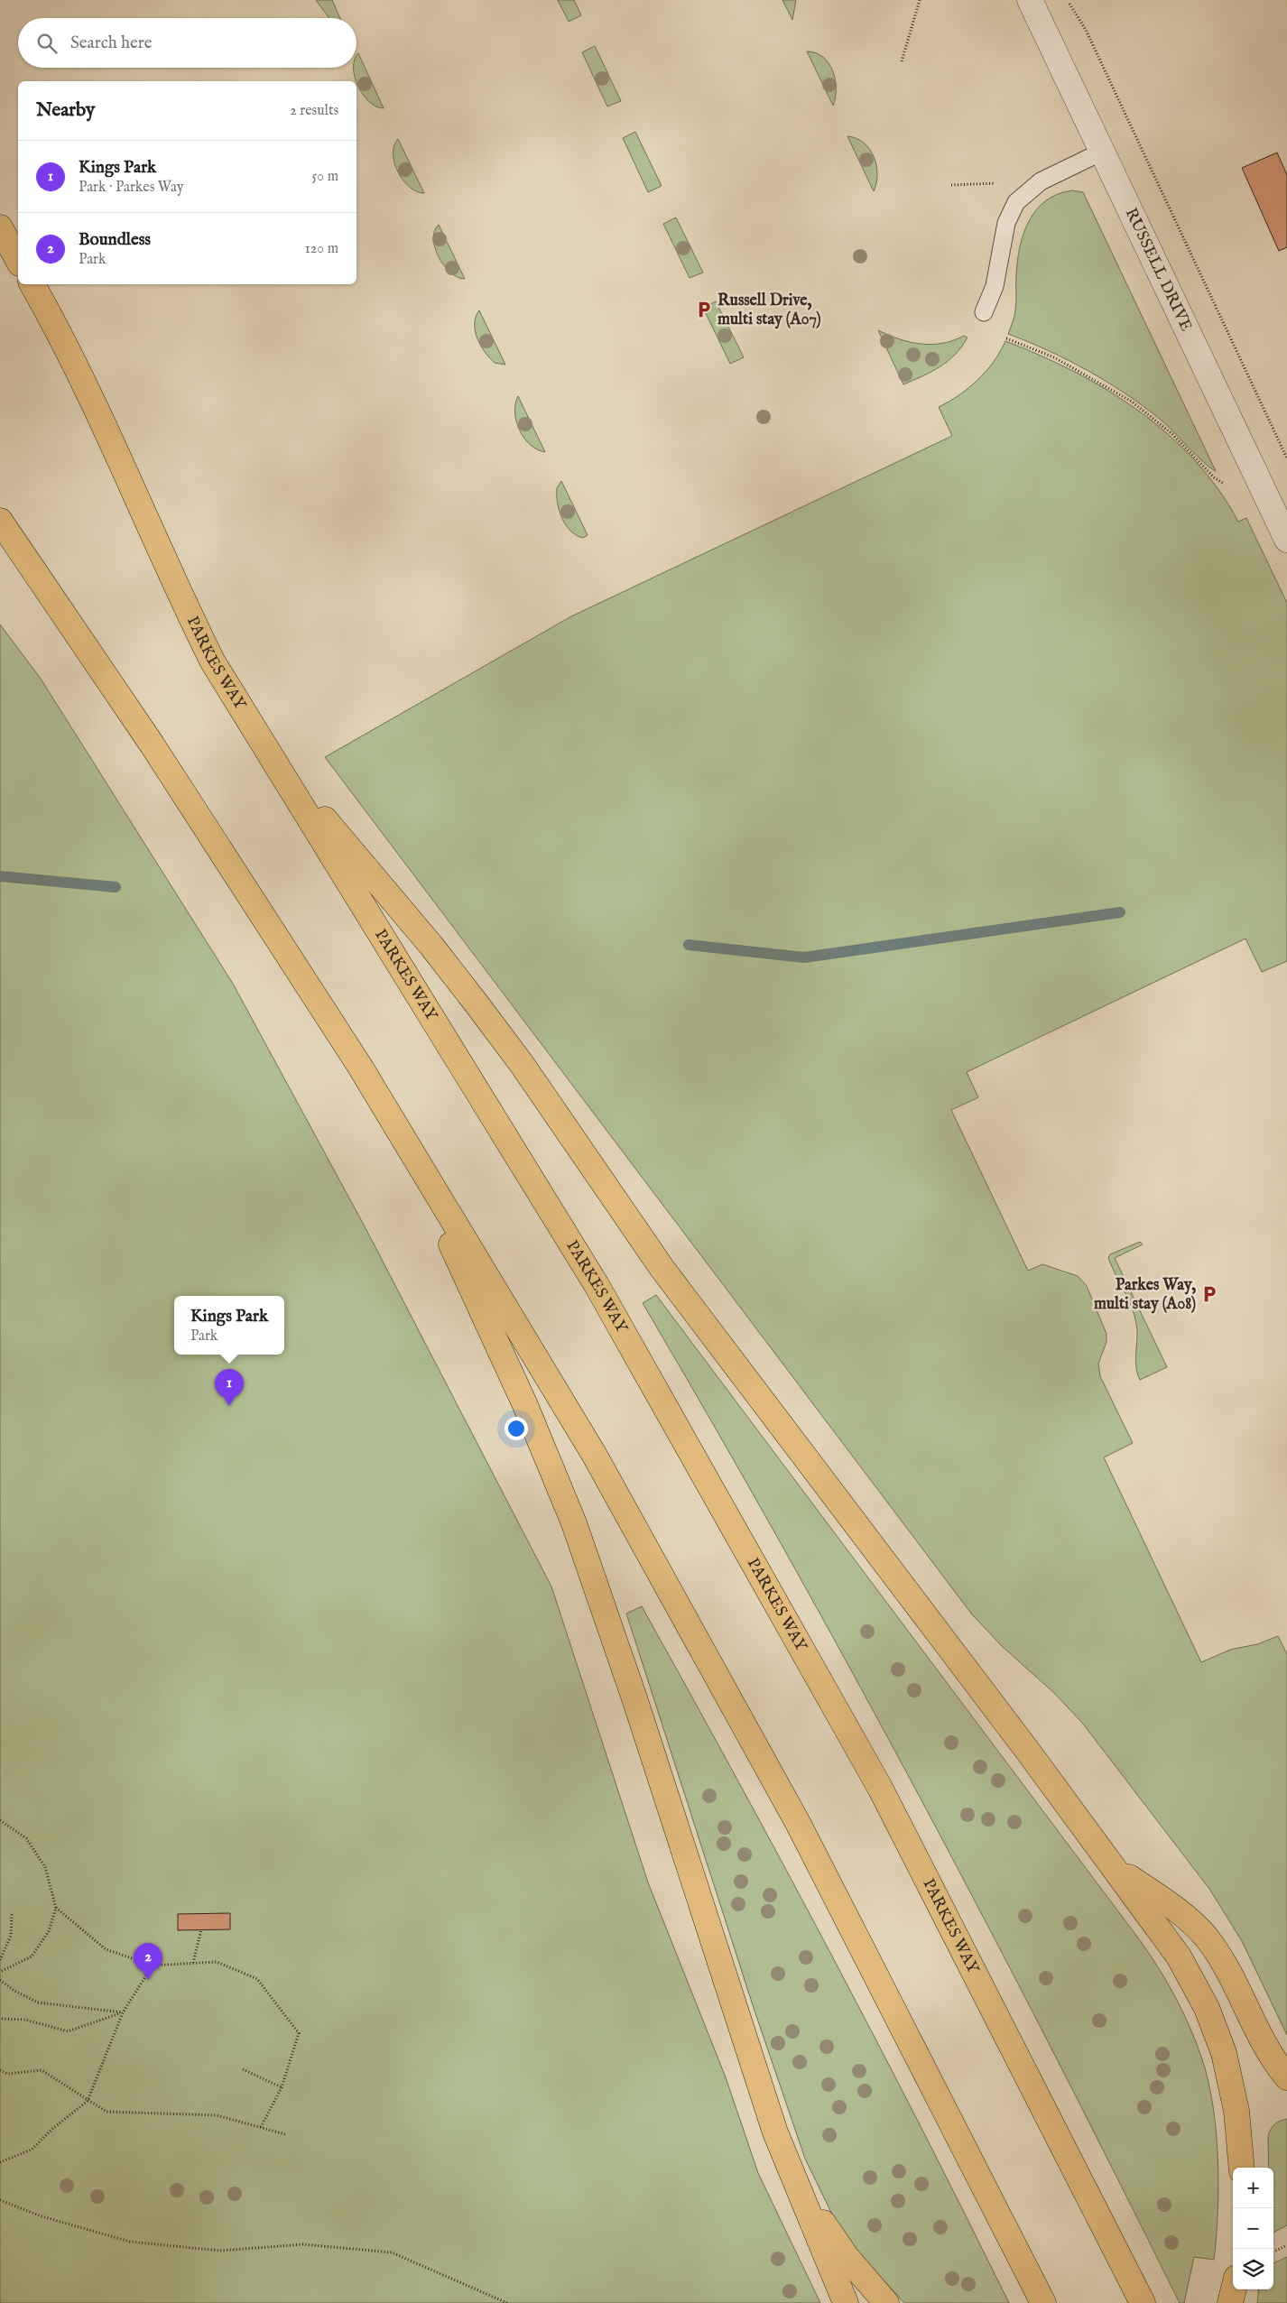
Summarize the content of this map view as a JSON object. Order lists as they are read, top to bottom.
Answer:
{
  "streets": {
    "main road": ["PARKES WAY"],
    "street": ["RUSSELL DRIVE"]
  },
  "places": {
    "parking": ["Russell Drive, multi stay (A07)", "Parkes Way, multi stay (A08)"]
  },
  "page": {
    "search": "Search here",
    "heading": ["Nearby", "2 results"],
    "list": [
      {
        "mark": "1",
        "name": "Kings Park",
        "note": "Park · Parkes Way",
        "value": "50 m"
      },
      {
        "mark": "2",
        "name": "Boundless",
        "note": "Park",
        "value": "120 m"
      }
    ],
    "popup": ["Kings Park", "Park"],
    "pins": ["1", "2"],
    "map_buttons": ["+", "−"]
  }
}
